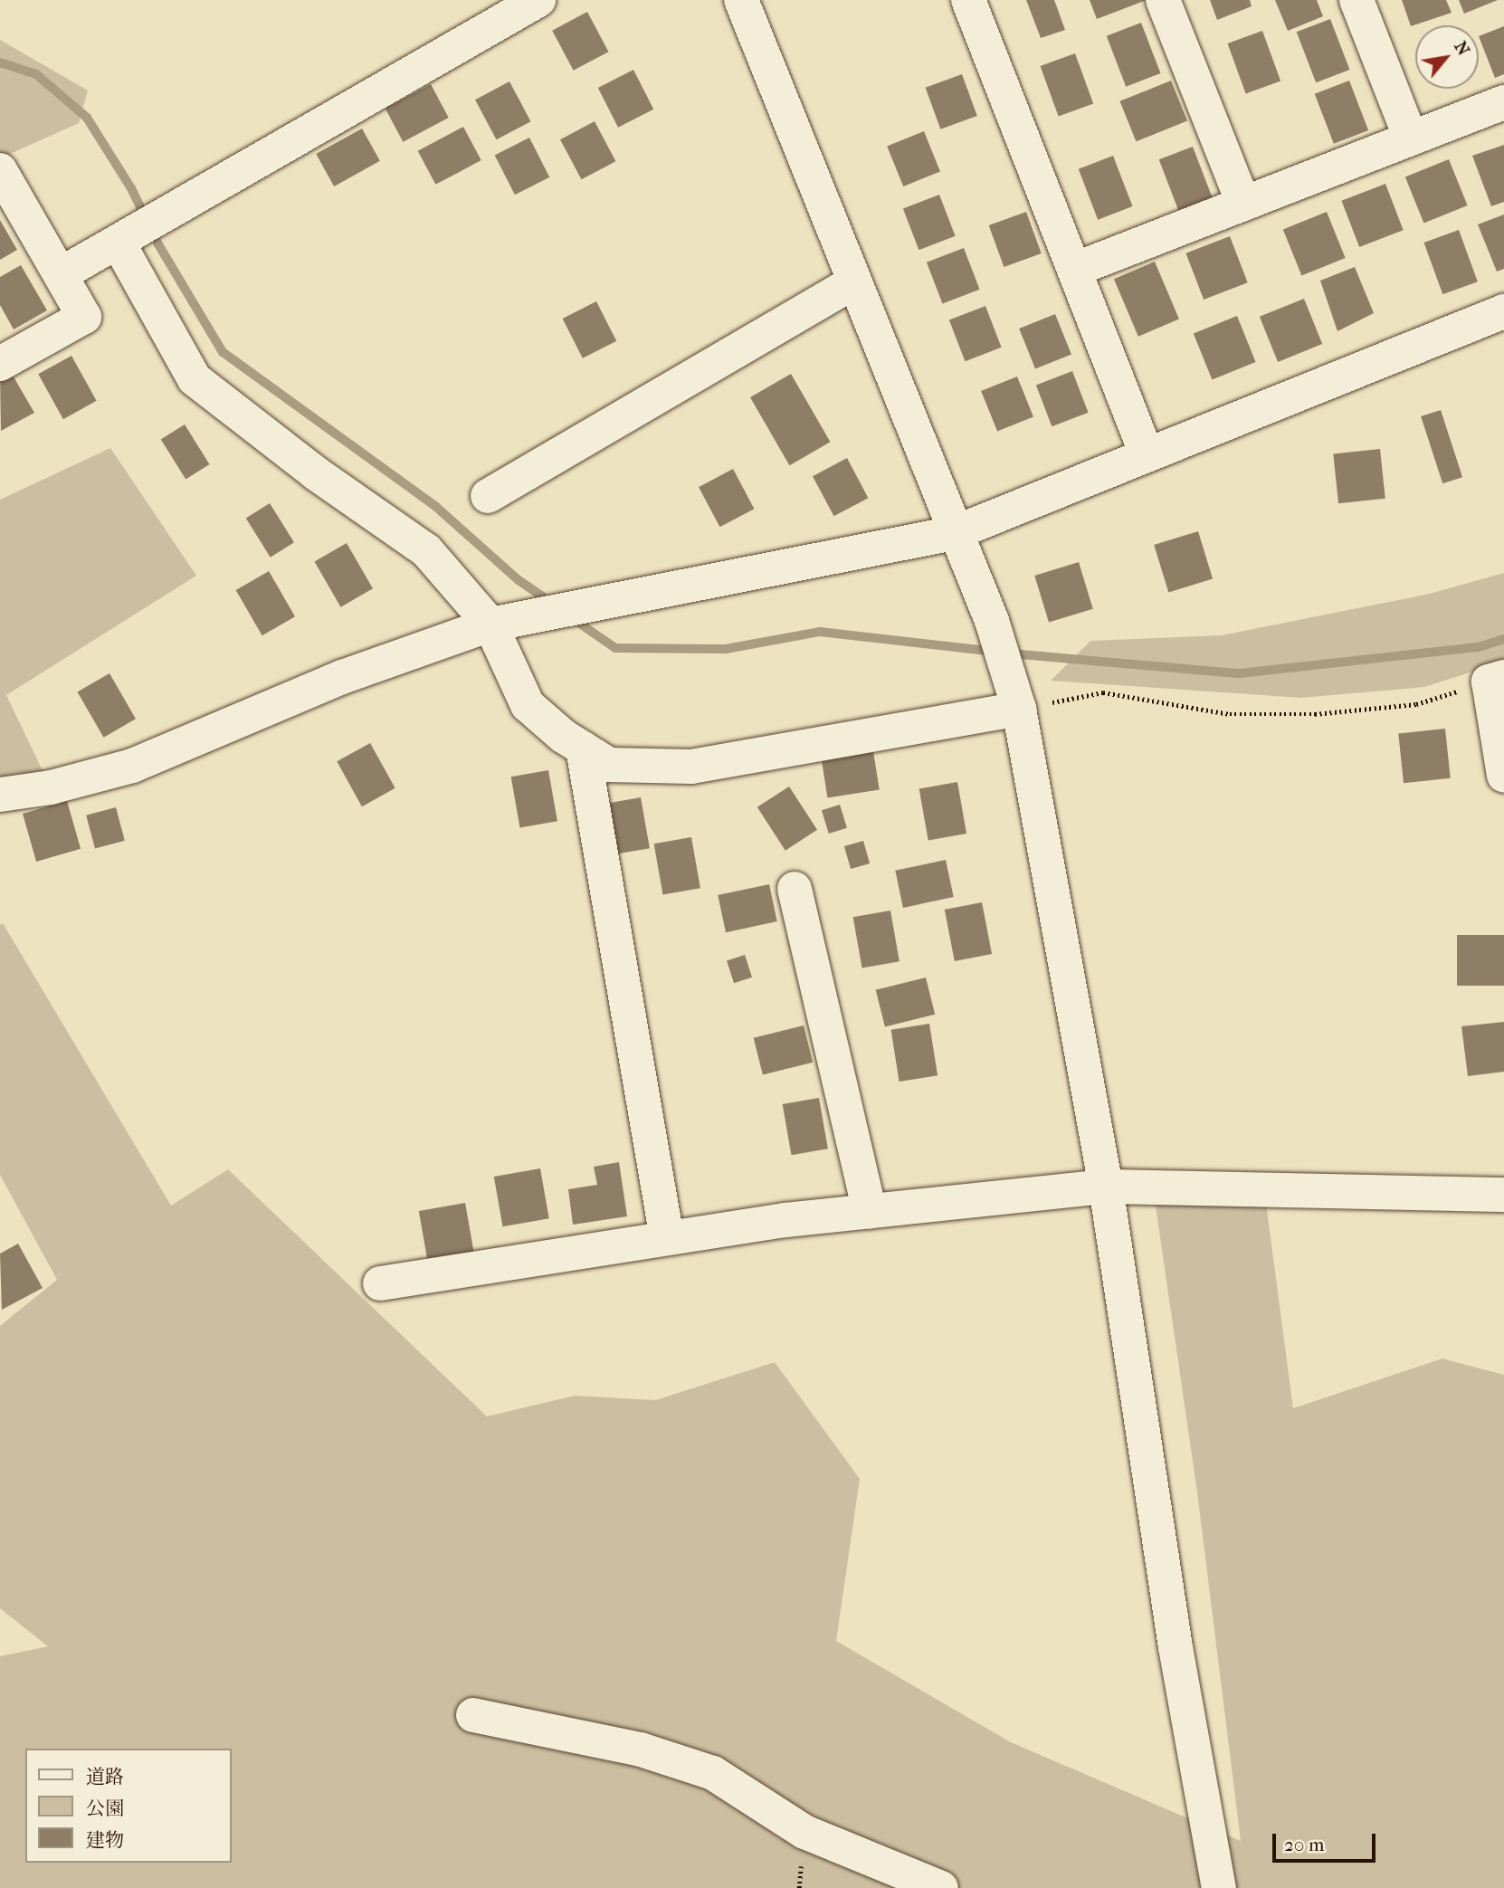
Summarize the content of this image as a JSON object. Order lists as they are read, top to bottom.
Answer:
{
  "legend": ["道路", "公園", "建物"],
  "scale_bar": "20 m",
  "north": "top right"
}
